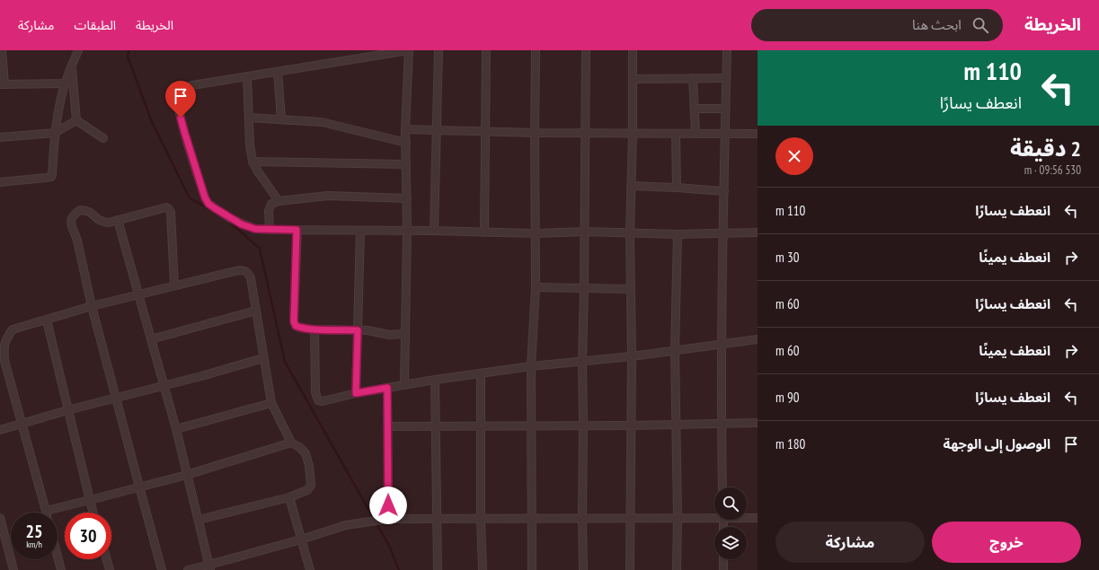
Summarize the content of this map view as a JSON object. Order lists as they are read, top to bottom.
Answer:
{
  "page": {
    "header": "الخريطة",
    "search": "ابحث هنا",
    "nav": ["الخريطة", "الطبقات", "مشاركة"],
    "turn": ["110 m", "انعطف يسارًا"],
    "heading": ["2 دقيقة", "530 m · 09:56"],
    "list": [
      {
        "name": "انعطف يسارًا",
        "value": "110 m"
      },
      {
        "name": "انعطف يمينًا",
        "value": "30 m"
      },
      {
        "name": "انعطف يسارًا",
        "value": "60 m"
      },
      {
        "name": "انعطف يمينًا",
        "value": "60 m"
      },
      {
        "name": "انعطف يسارًا",
        "value": "90 m"
      },
      {
        "name": "الوصول إلى الوجهة",
        "value": "180 m"
      }
    ],
    "speed": "25 km/h",
    "limit": "30",
    "buttons": ["خروج", "مشاركة"]
  }
}
